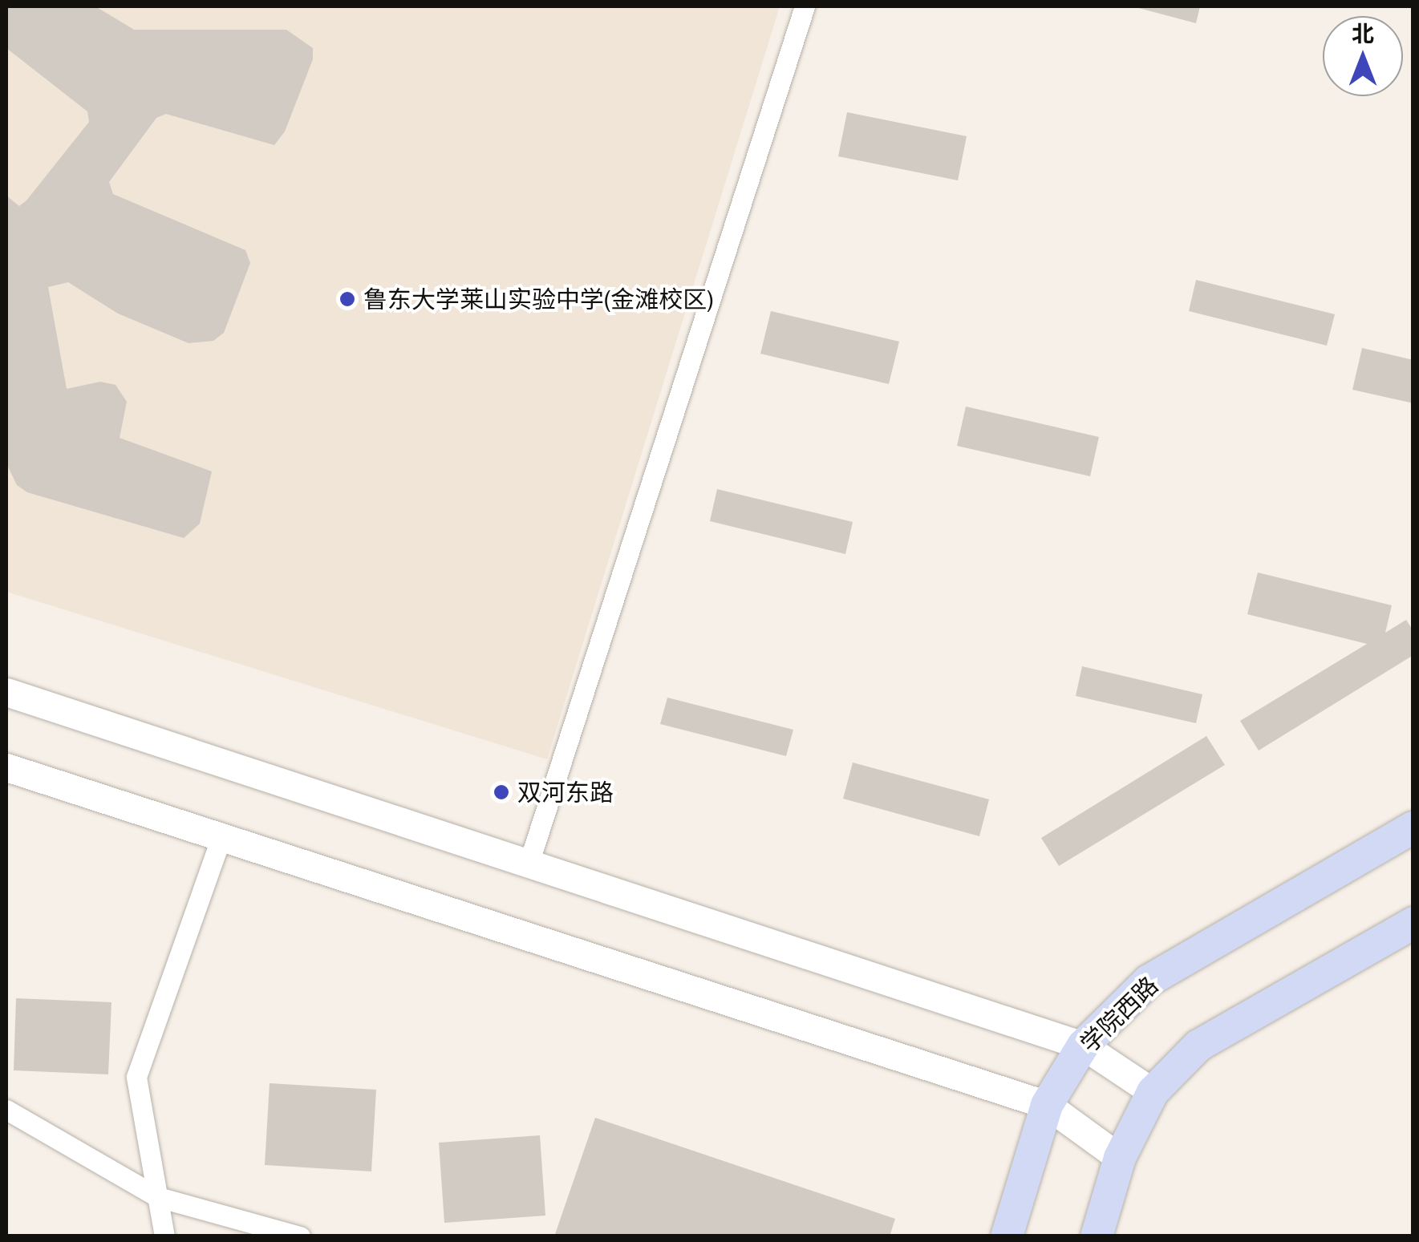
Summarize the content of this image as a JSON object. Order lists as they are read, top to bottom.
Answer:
{
  "streets": {
    "main road": ["学院西路"]
  },
  "places": ["鲁东大学莱山实验中学(金滩校区)", "双河东路"],
  "north": "top"
}
